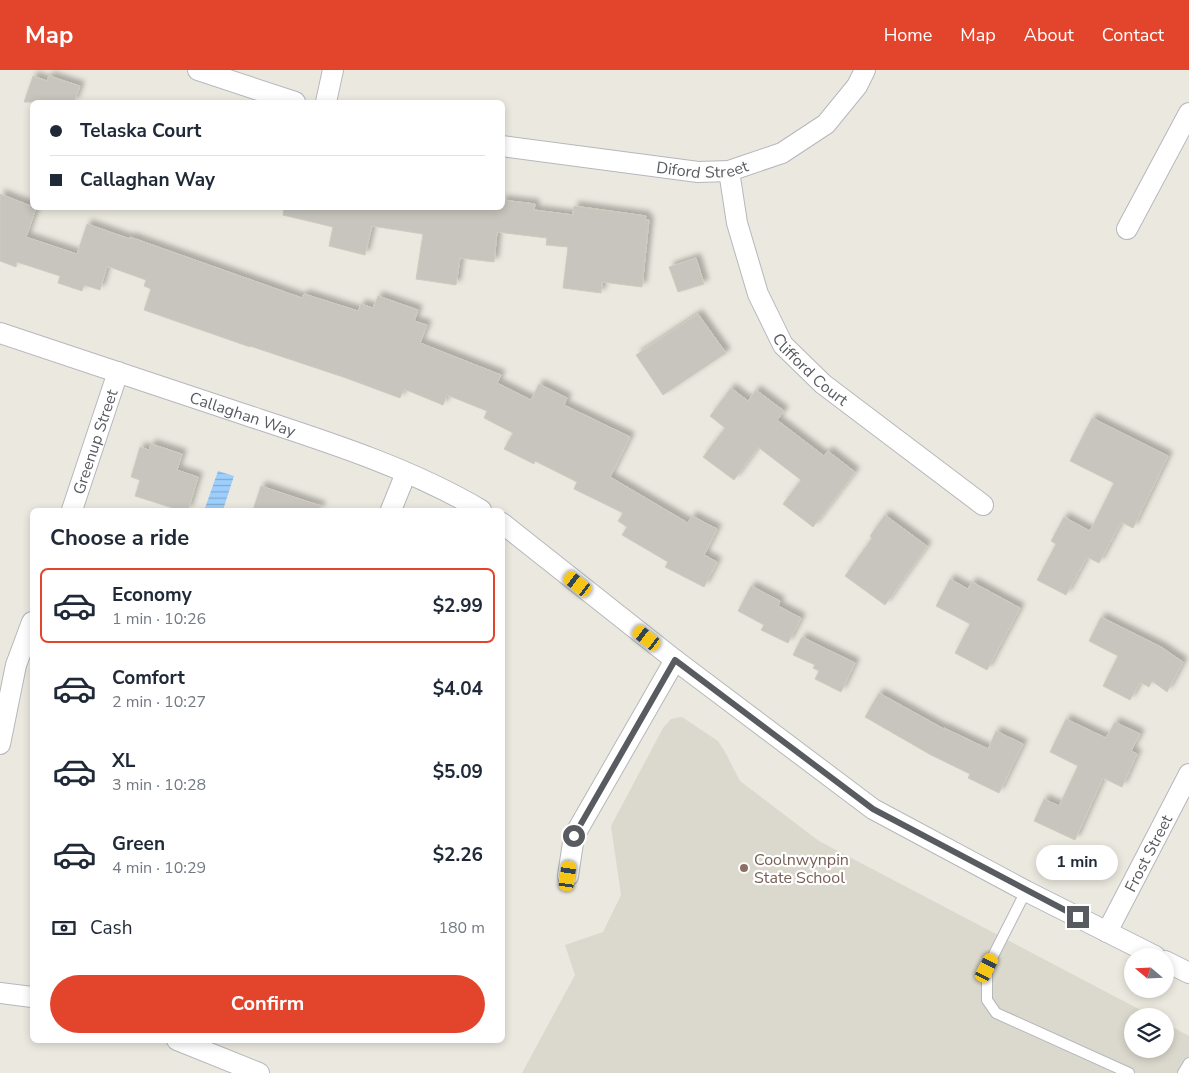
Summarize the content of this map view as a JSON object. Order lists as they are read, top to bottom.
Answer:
{
  "streets": {
    "street": [
      "Diford Street",
      "Clifford Court",
      "Callaghan Way",
      "Greenup Street",
      "Frost Street"
    ]
  },
  "crossings": [
    ["Diford Street", "Clifford Court"],
    ["Callaghan Way", "Greenup Street"]
  ],
  "places": ["Coolnwynpin State School"],
  "north": "left",
  "page": {
    "header": "Map",
    "nav": [
      "Home",
      "Map",
      "About",
      "Contact"
    ],
    "banner": ["Telaska Court", "Callaghan Way"],
    "heading": "Choose a ride",
    "list": [
      {
        "name": "Economy",
        "note": "1 min · 10:26",
        "value": "$2.99"
      },
      {
        "name": "Comfort",
        "note": "2 min · 10:27",
        "value": "$4.04"
      },
      {
        "name": "XL",
        "note": "3 min · 10:28",
        "value": "$5.09"
      },
      {
        "name": "Green",
        "note": "4 min · 10:29",
        "value": "$2.26"
      }
    ],
    "bubble": "1 min",
    "pay": ["Cash", "180 m"],
    "buttons": "Confirm"
  }
}
